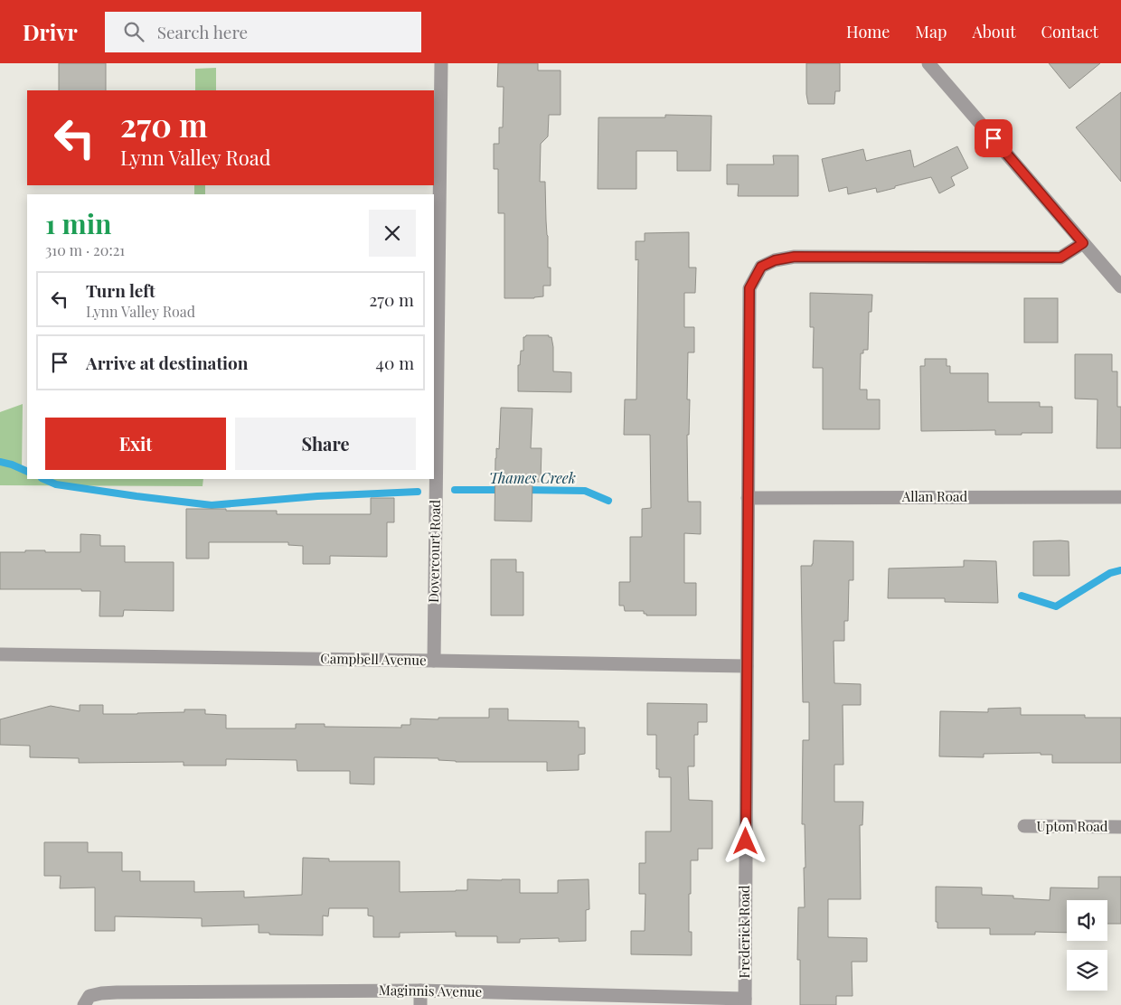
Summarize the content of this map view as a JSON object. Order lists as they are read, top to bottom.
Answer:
{
  "streets": {
    "street": [
      "Allan Road",
      "Dovercourt Road",
      "Campbell Avenue",
      "Upton Road",
      "Frederick Road",
      "Maginnis Avenue"
    ]
  },
  "crossings": [
    ["Allan Road", "Frederick Road"],
    ["Dovercourt Road", "Campbell Avenue"],
    ["Campbell Avenue", "Frederick Road"],
    ["Frederick Road", "Maginnis Avenue"]
  ],
  "water": ["Thames Creek"],
  "page": {
    "header": "Drivr",
    "search": "Search here",
    "nav": [
      "Home",
      "Map",
      "About",
      "Contact"
    ],
    "turn": ["270 m", "Lynn Valley Road"],
    "heading": ["1 min", "310 m · 20:21"],
    "list": [
      {
        "name": "Turn left",
        "note": "Lynn Valley Road",
        "value": "270 m"
      },
      {
        "name": "Arrive at destination",
        "value": "40 m"
      }
    ],
    "buttons": ["Exit", "Share"]
  }
}
